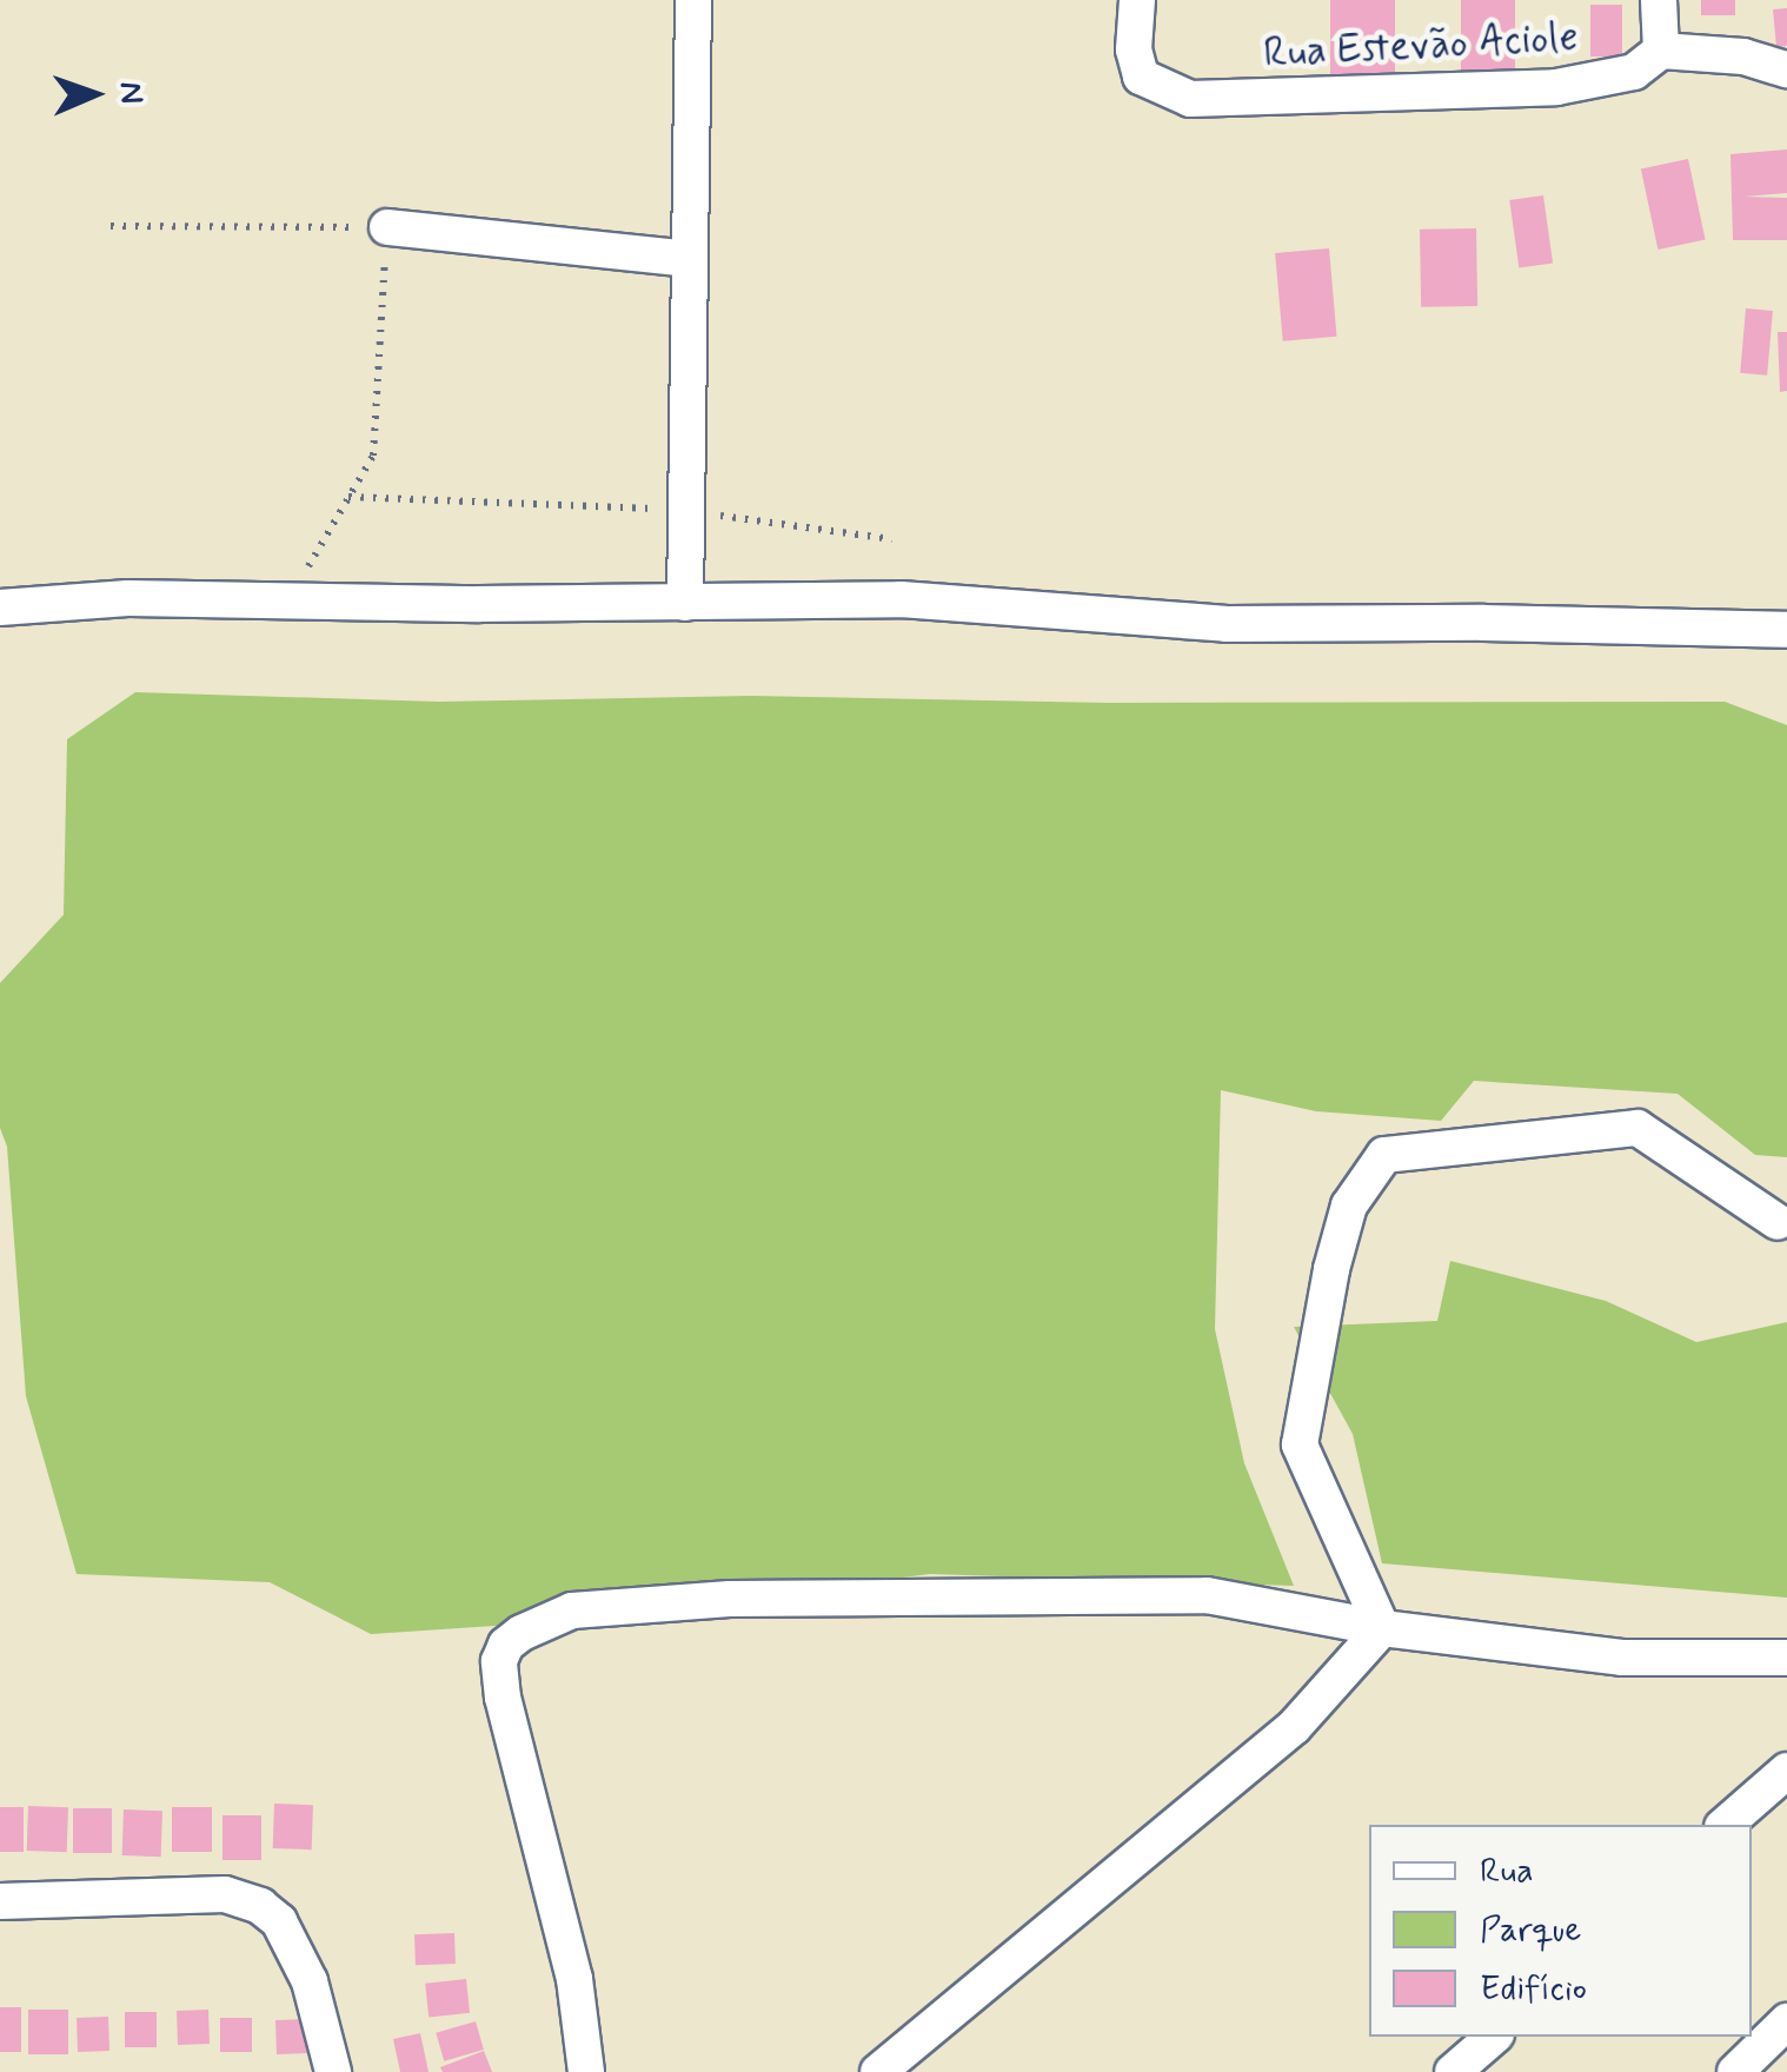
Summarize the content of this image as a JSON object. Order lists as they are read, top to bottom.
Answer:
{
  "streets": {
    "street": ["Rua Estevão Aciole"]
  },
  "legend": ["Rua", "Parque", "Edifício"],
  "north": "right"
}
